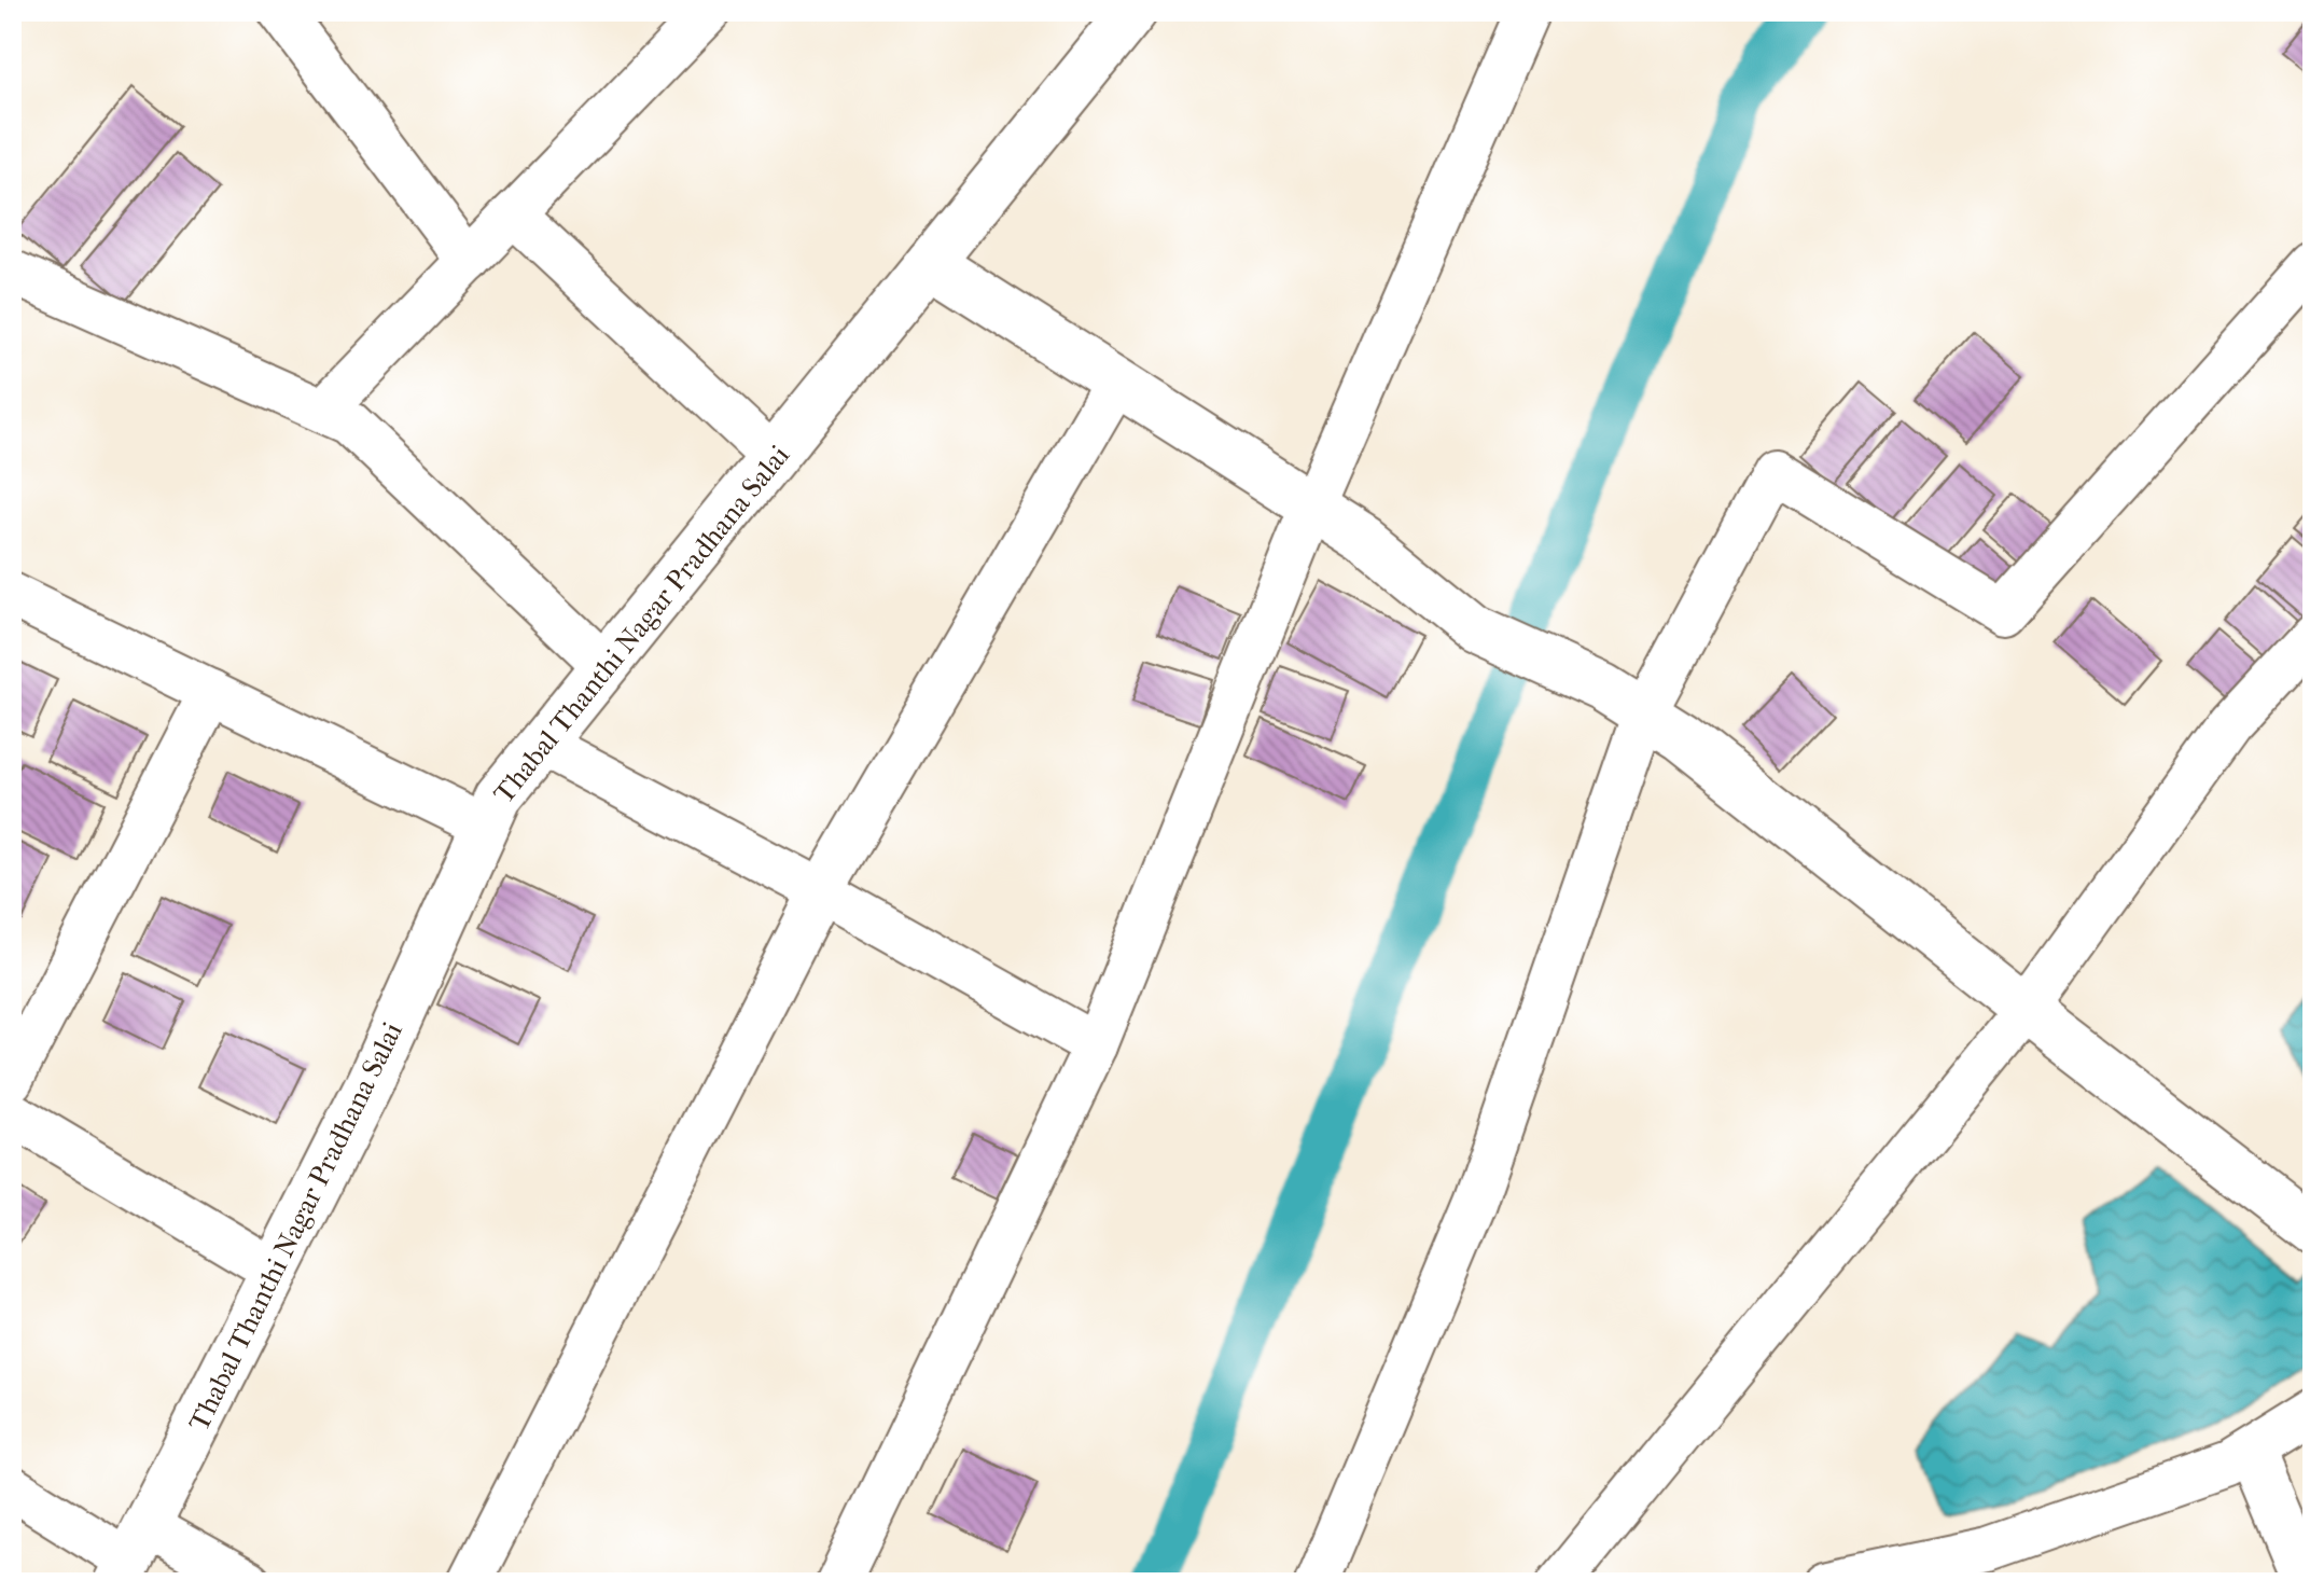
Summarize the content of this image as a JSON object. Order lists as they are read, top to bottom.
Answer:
{
  "streets": {
    "main road": ["Thabal Thanthi Nagar Pradhana Salai"]
  }
}
